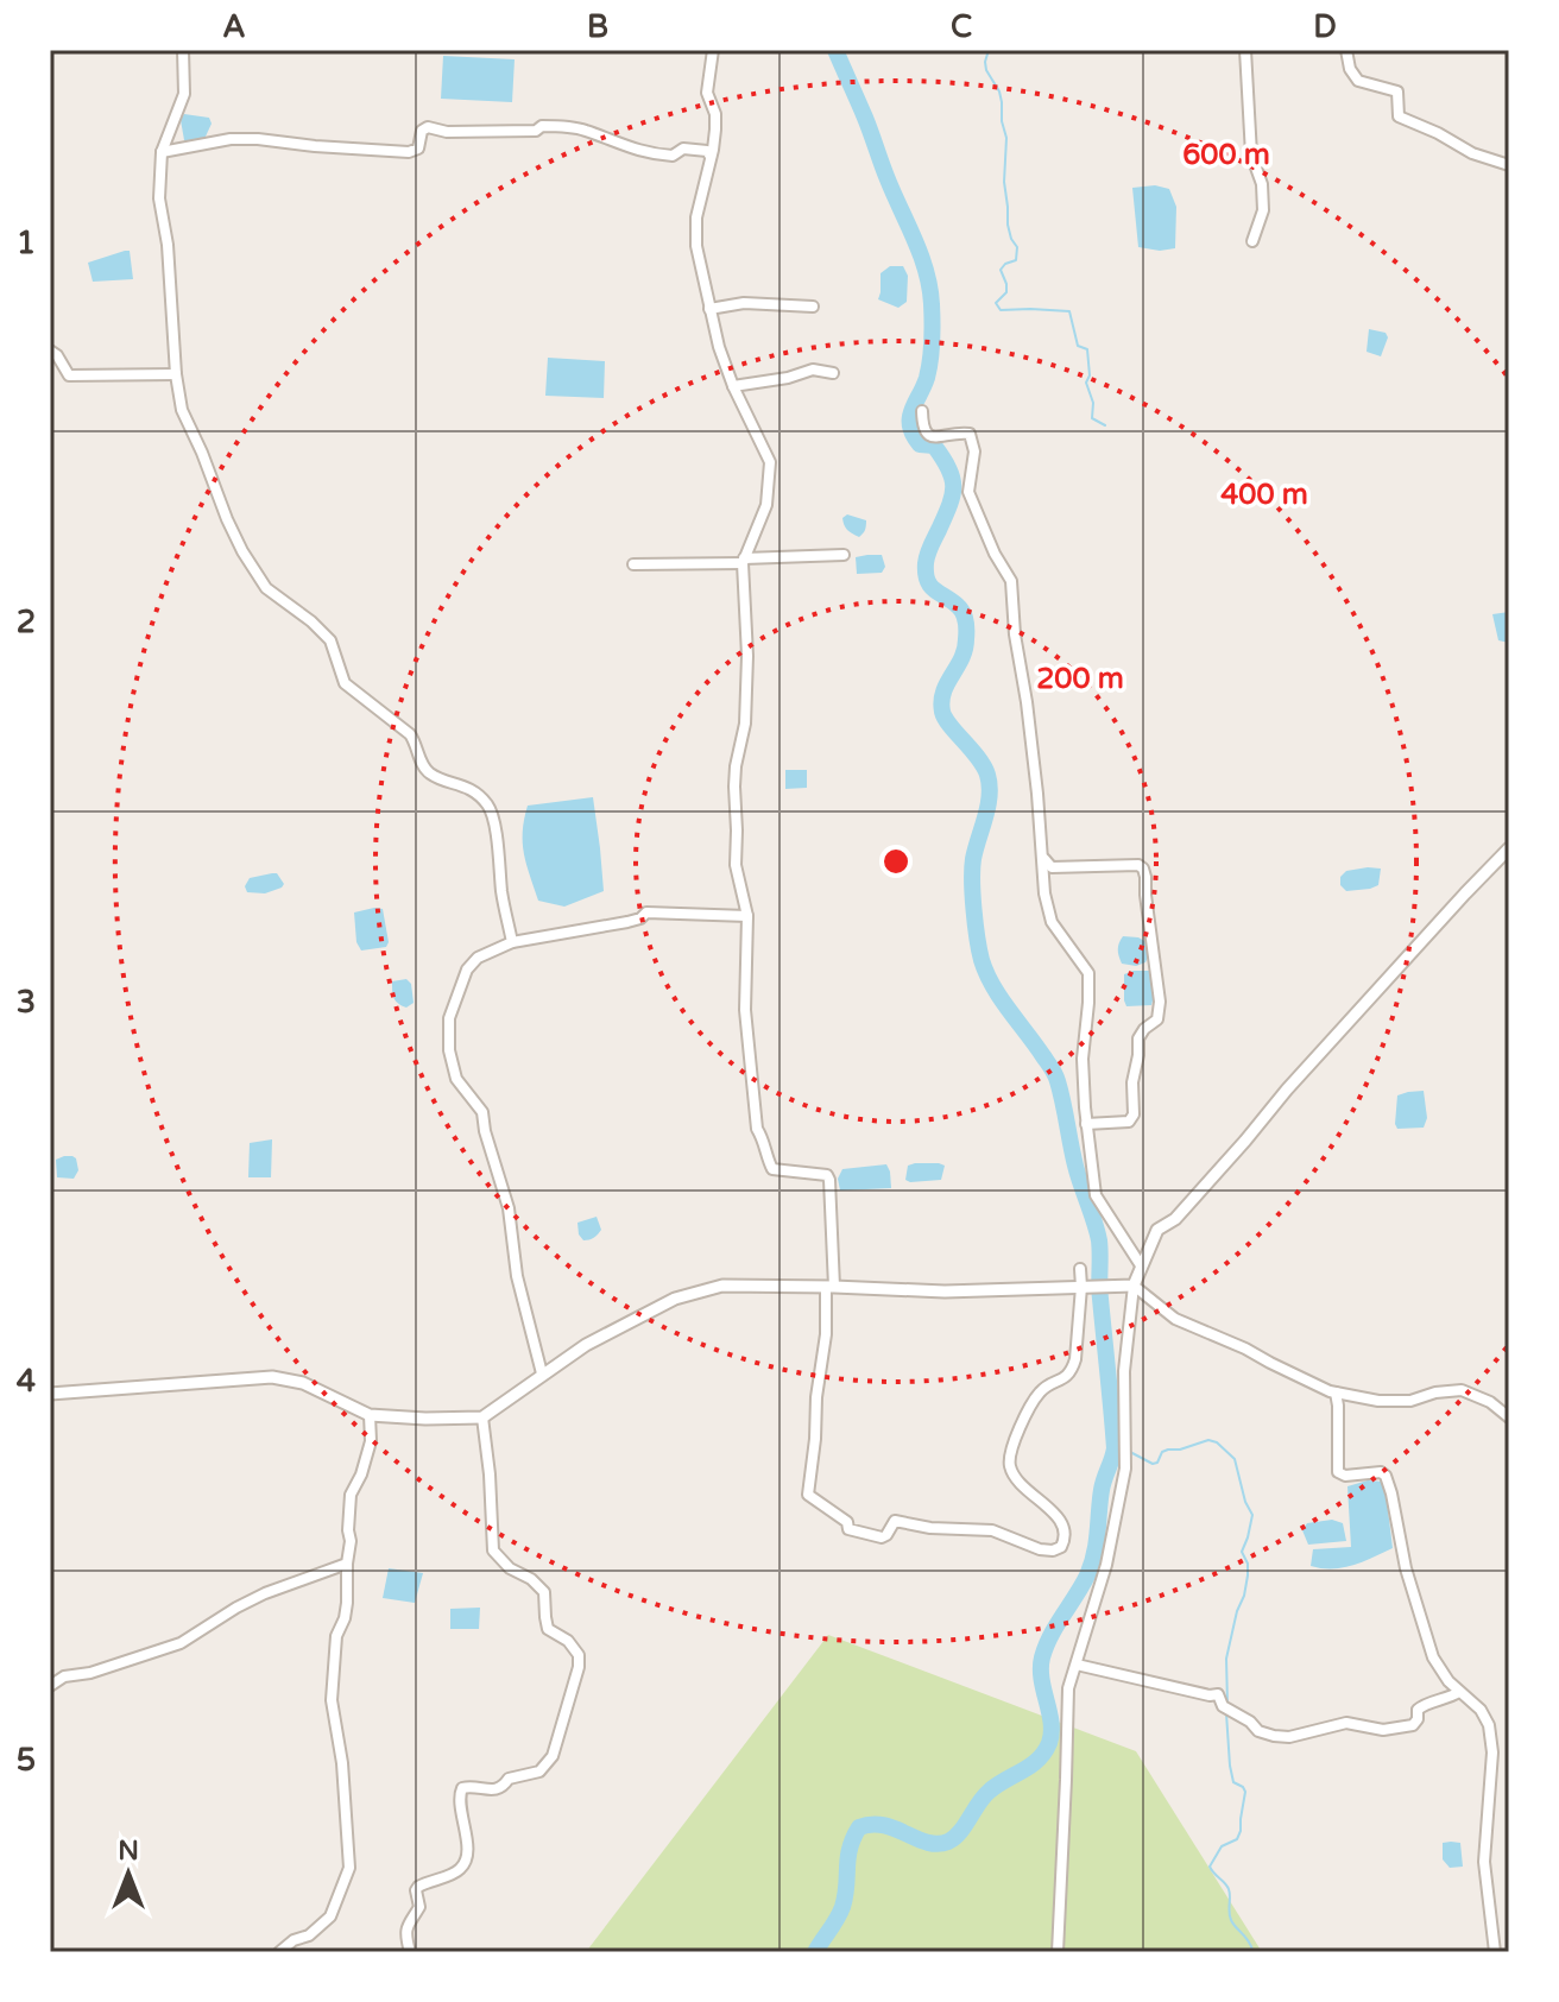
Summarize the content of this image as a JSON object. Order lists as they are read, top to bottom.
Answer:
{
  "north": "top",
  "grid": {
    "columns": [
      "A",
      "B",
      "C",
      "D"
    ],
    "rows": [
      "1",
      "2",
      "3",
      "4",
      "5"
    ]
  },
  "rings": ["600 m", "400 m", "200 m"]
}
